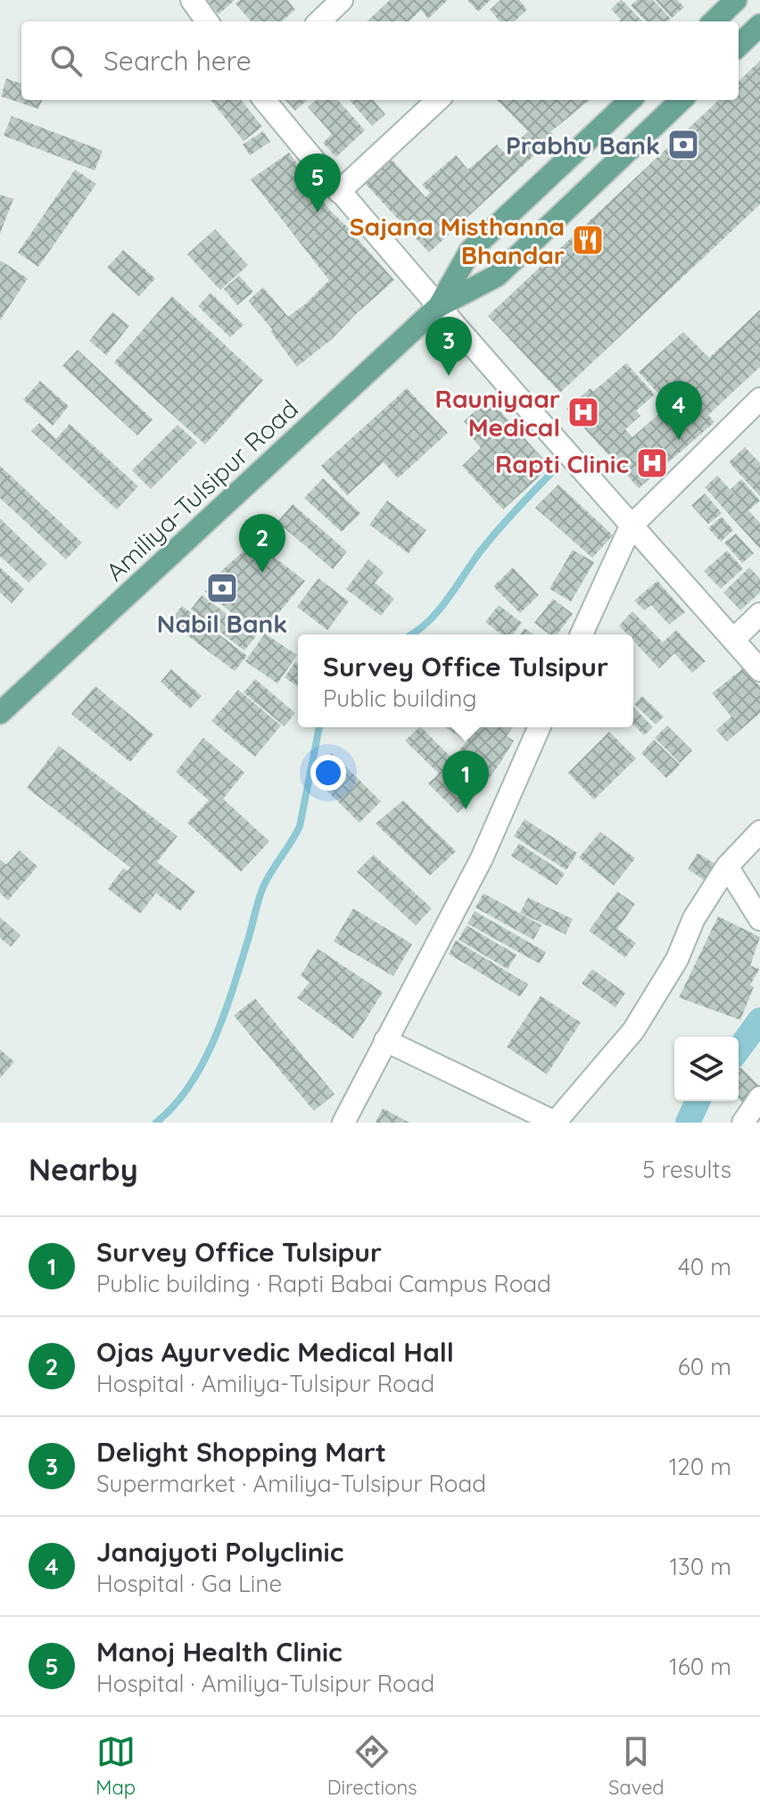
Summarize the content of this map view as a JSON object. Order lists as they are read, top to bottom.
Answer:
{
  "streets": {
    "main road": ["Amiliya-Tulsipur Road"]
  },
  "places": {
    "bank": ["Prabhu Bank", "Nabil Bank"],
    "restaurant": ["Sajana Misthanna Bhandar"],
    "hospital": ["Rauniyaar Medical", "Rapti Clinic"]
  },
  "page": {
    "search": "Search here",
    "pins": [
      "5",
      "3",
      "4",
      "2",
      "1"
    ],
    "popup": ["Survey Office Tulsipur", "Public building"],
    "heading": ["Nearby", "5 results"],
    "list": [
      {
        "mark": "1",
        "name": "Survey Office Tulsipur",
        "note": "Public building · Rapti Babai Campus Road",
        "value": "40 m"
      },
      {
        "mark": "2",
        "name": "Ojas Ayurvedic Medical Hall",
        "note": "Hospital · Amiliya-Tulsipur Road",
        "value": "60 m"
      },
      {
        "mark": "3",
        "name": "Delight Shopping Mart",
        "note": "Supermarket · Amiliya-Tulsipur Road",
        "value": "120 m"
      },
      {
        "mark": "4",
        "name": "Janajyoti Polyclinic",
        "note": "Hospital · Ga Line",
        "value": "130 m"
      },
      {
        "mark": "5",
        "name": "Manoj Health Clinic",
        "note": "Hospital · Amiliya-Tulsipur Road",
        "value": "160 m"
      }
    ],
    "nav": ["Map", "Directions", "Saved"]
  }
}
